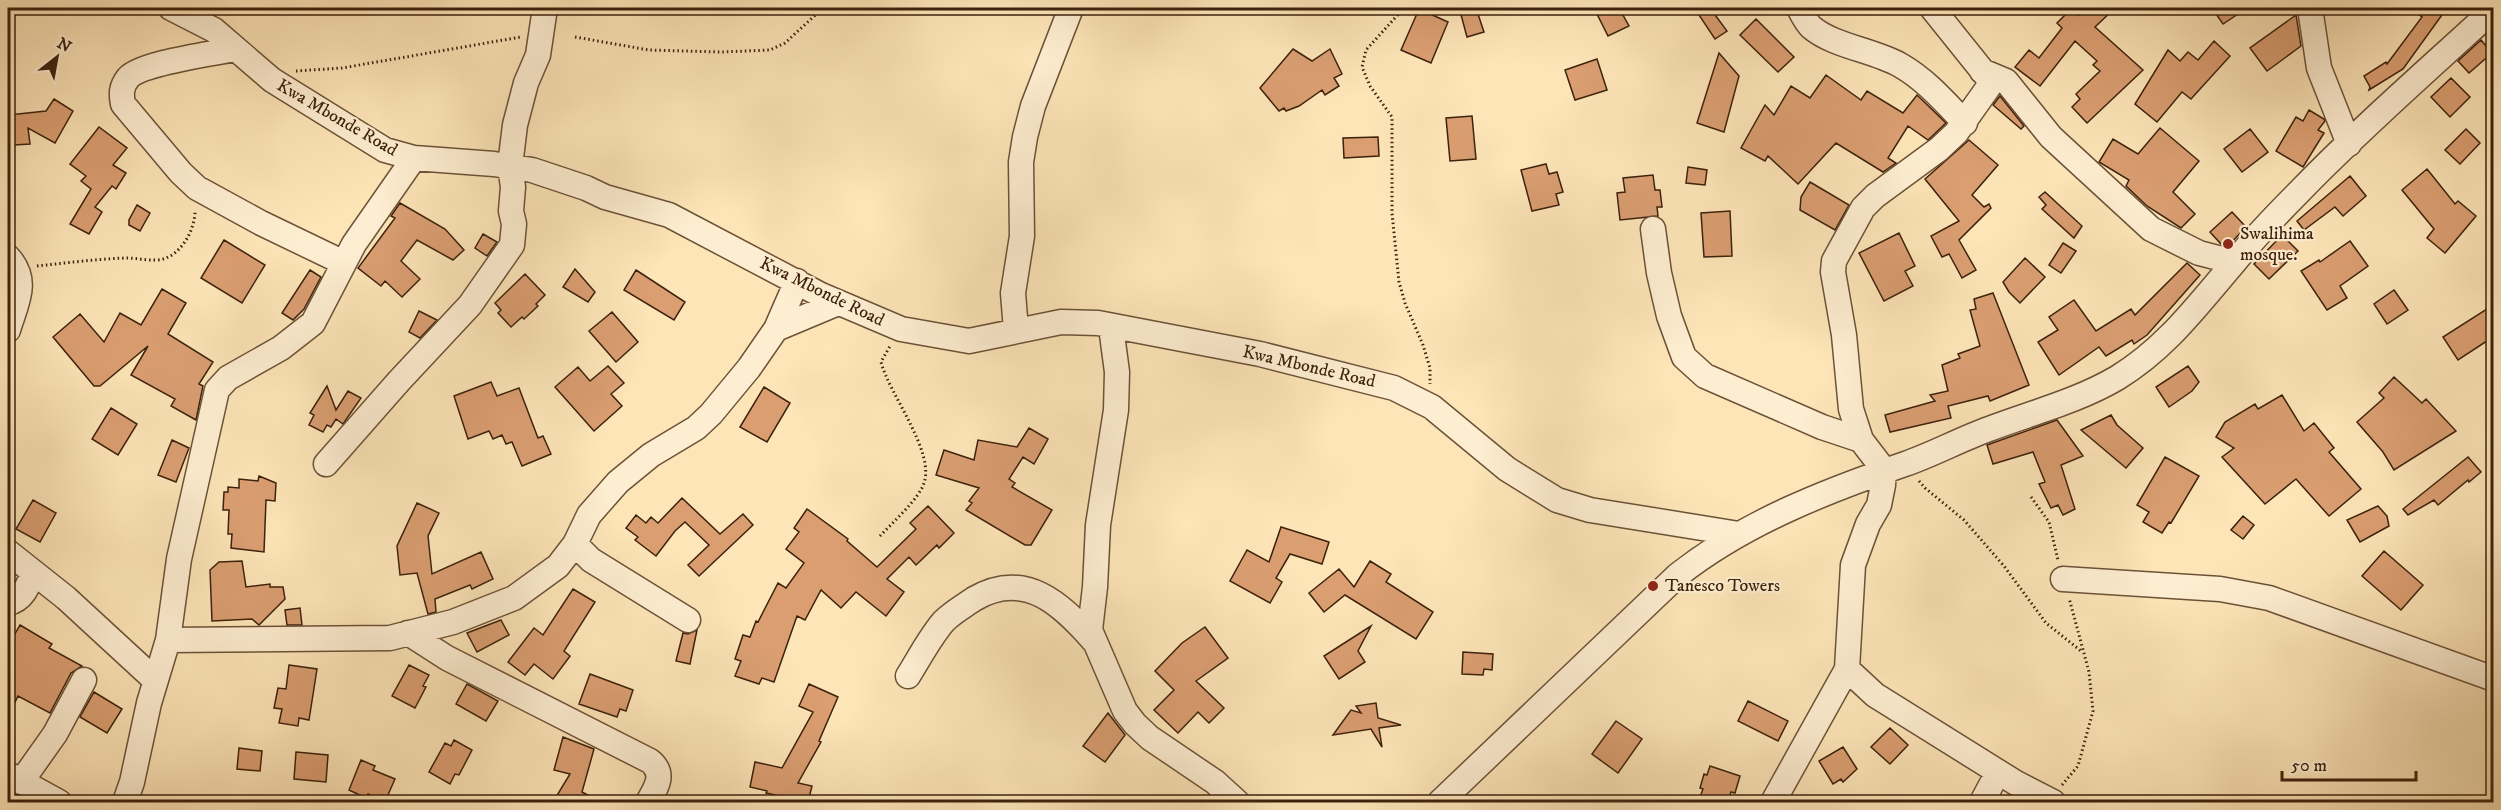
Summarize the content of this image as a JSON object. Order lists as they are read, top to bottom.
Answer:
{
  "streets": {
    "street": ["Kwa Mbonde Road"]
  },
  "places": ["Swalihima mosque.", "Tanesco Towers"],
  "scale_bar": "50 m",
  "north": "top right"
}
